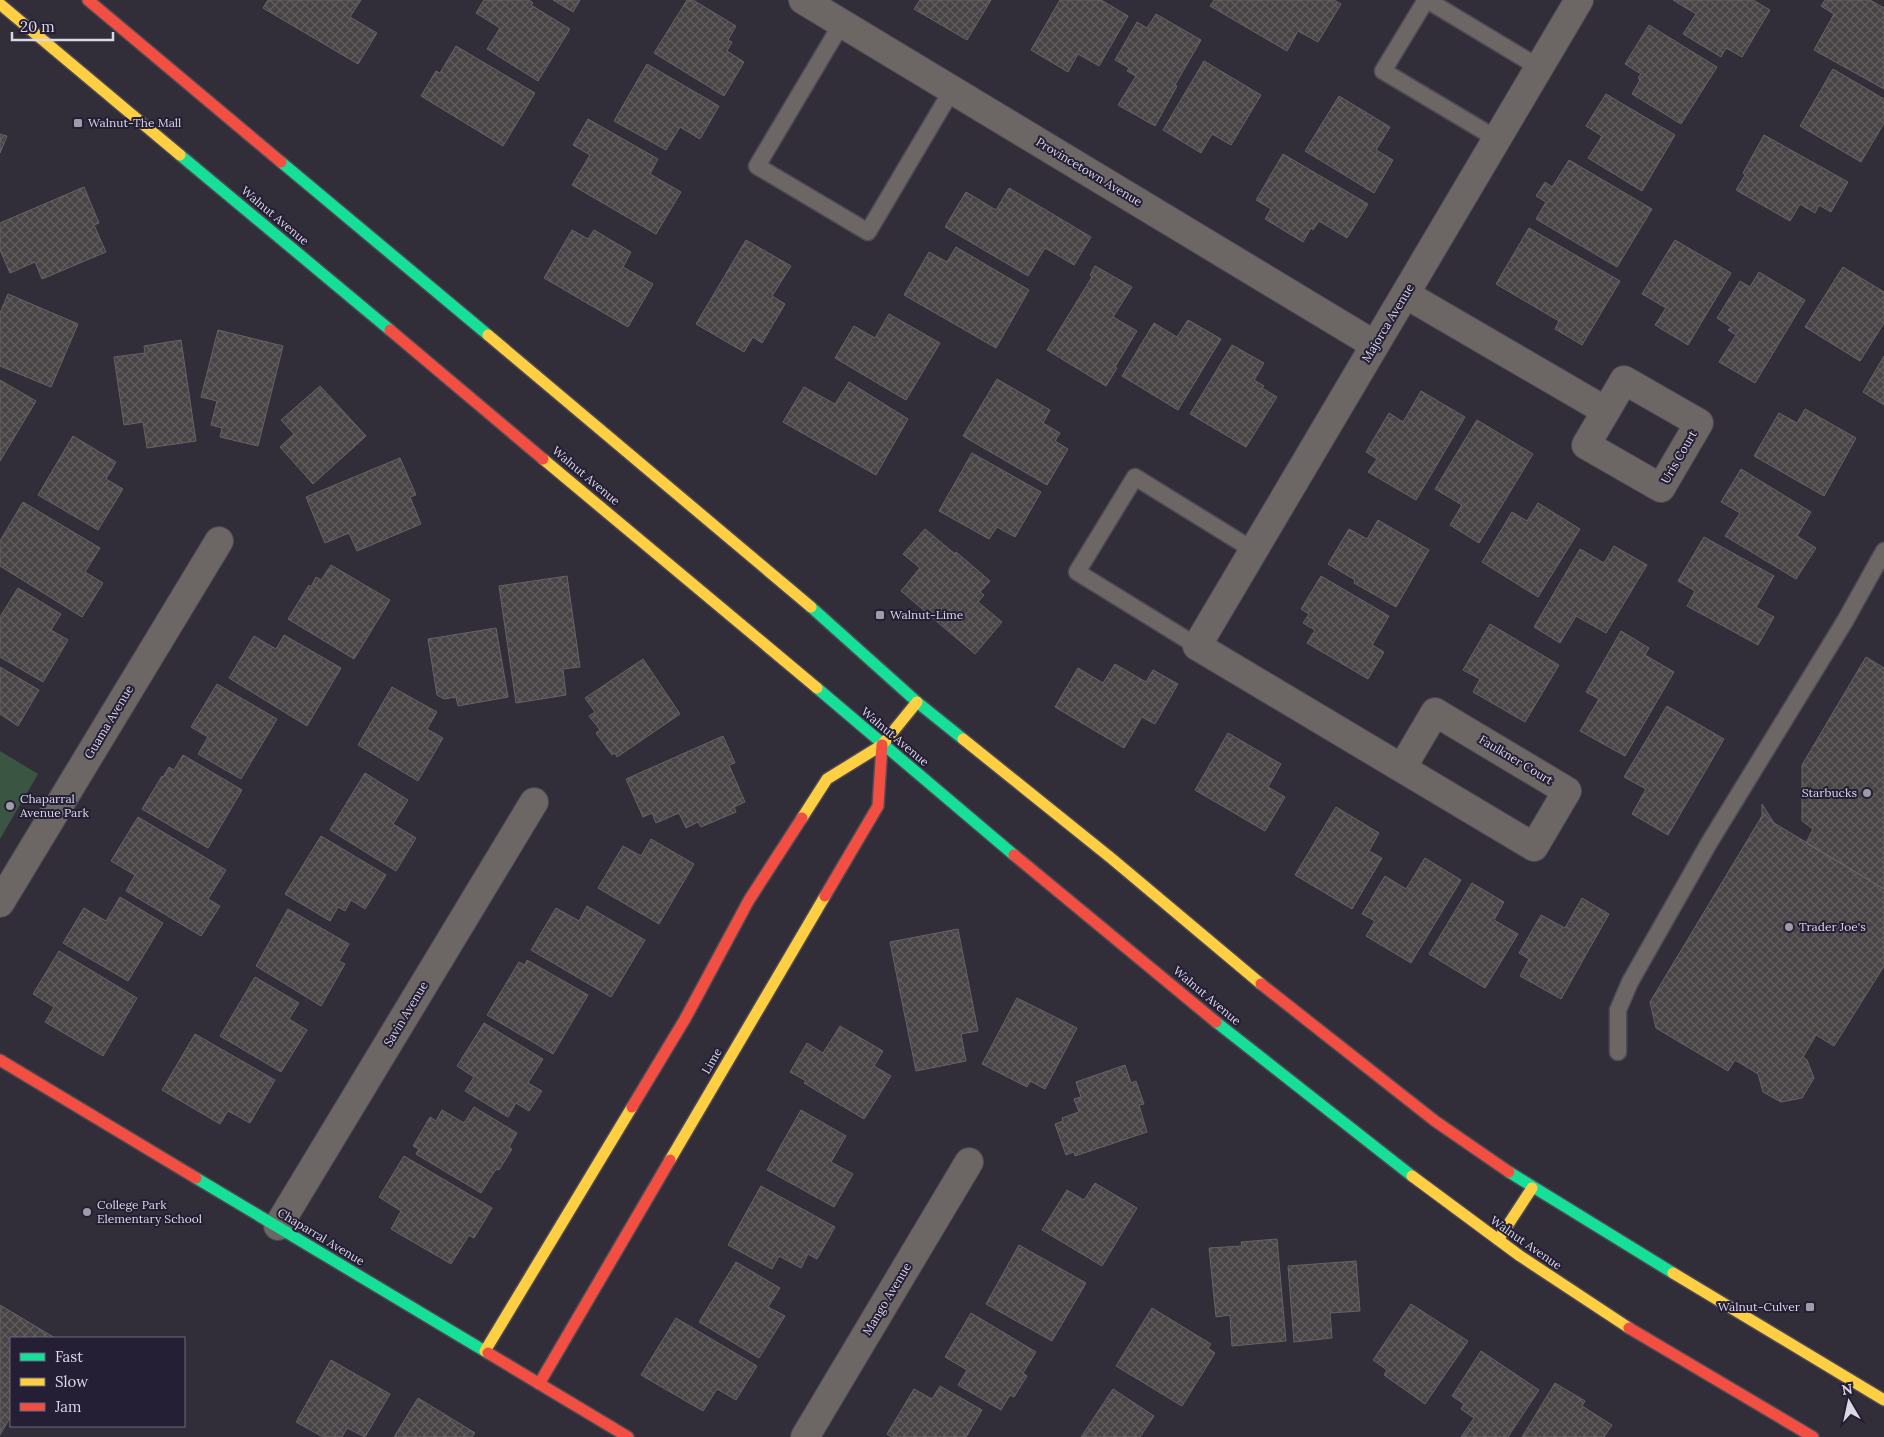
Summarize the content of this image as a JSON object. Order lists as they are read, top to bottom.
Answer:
{
  "streets": {
    "main road": ["Walnut Avenue", "Lime", "Chaparral Avenue"],
    "street": [
      "Provincetown Avenue",
      "Majorca Avenue",
      "Guama Avenue",
      "Faulkner Court",
      "Savin Avenue",
      "Mango Avenue"
    ]
  },
  "crossings": [
    ["Provincetown Avenue", "Majorca Avenue"],
    ["Walnut Avenue", "Lime"],
    ["Majorca Avenue", "Faulkner Court"],
    ["Savin Avenue", "Chaparral Avenue"],
    ["Lime", "Chaparral Avenue"]
  ],
  "places": {
    "transit": ["Walnut-The Mall", "Walnut-Lime", "Walnut-Culver"],
    "other": [
      "Starbucks",
      "Chaparral Avenue Park",
      "Trader Joe's",
      "College Park Elementary School"
    ]
  },
  "legend": ["Fast", "Slow", "Jam"],
  "scale_bar": "20 m",
  "north": "top"
}
